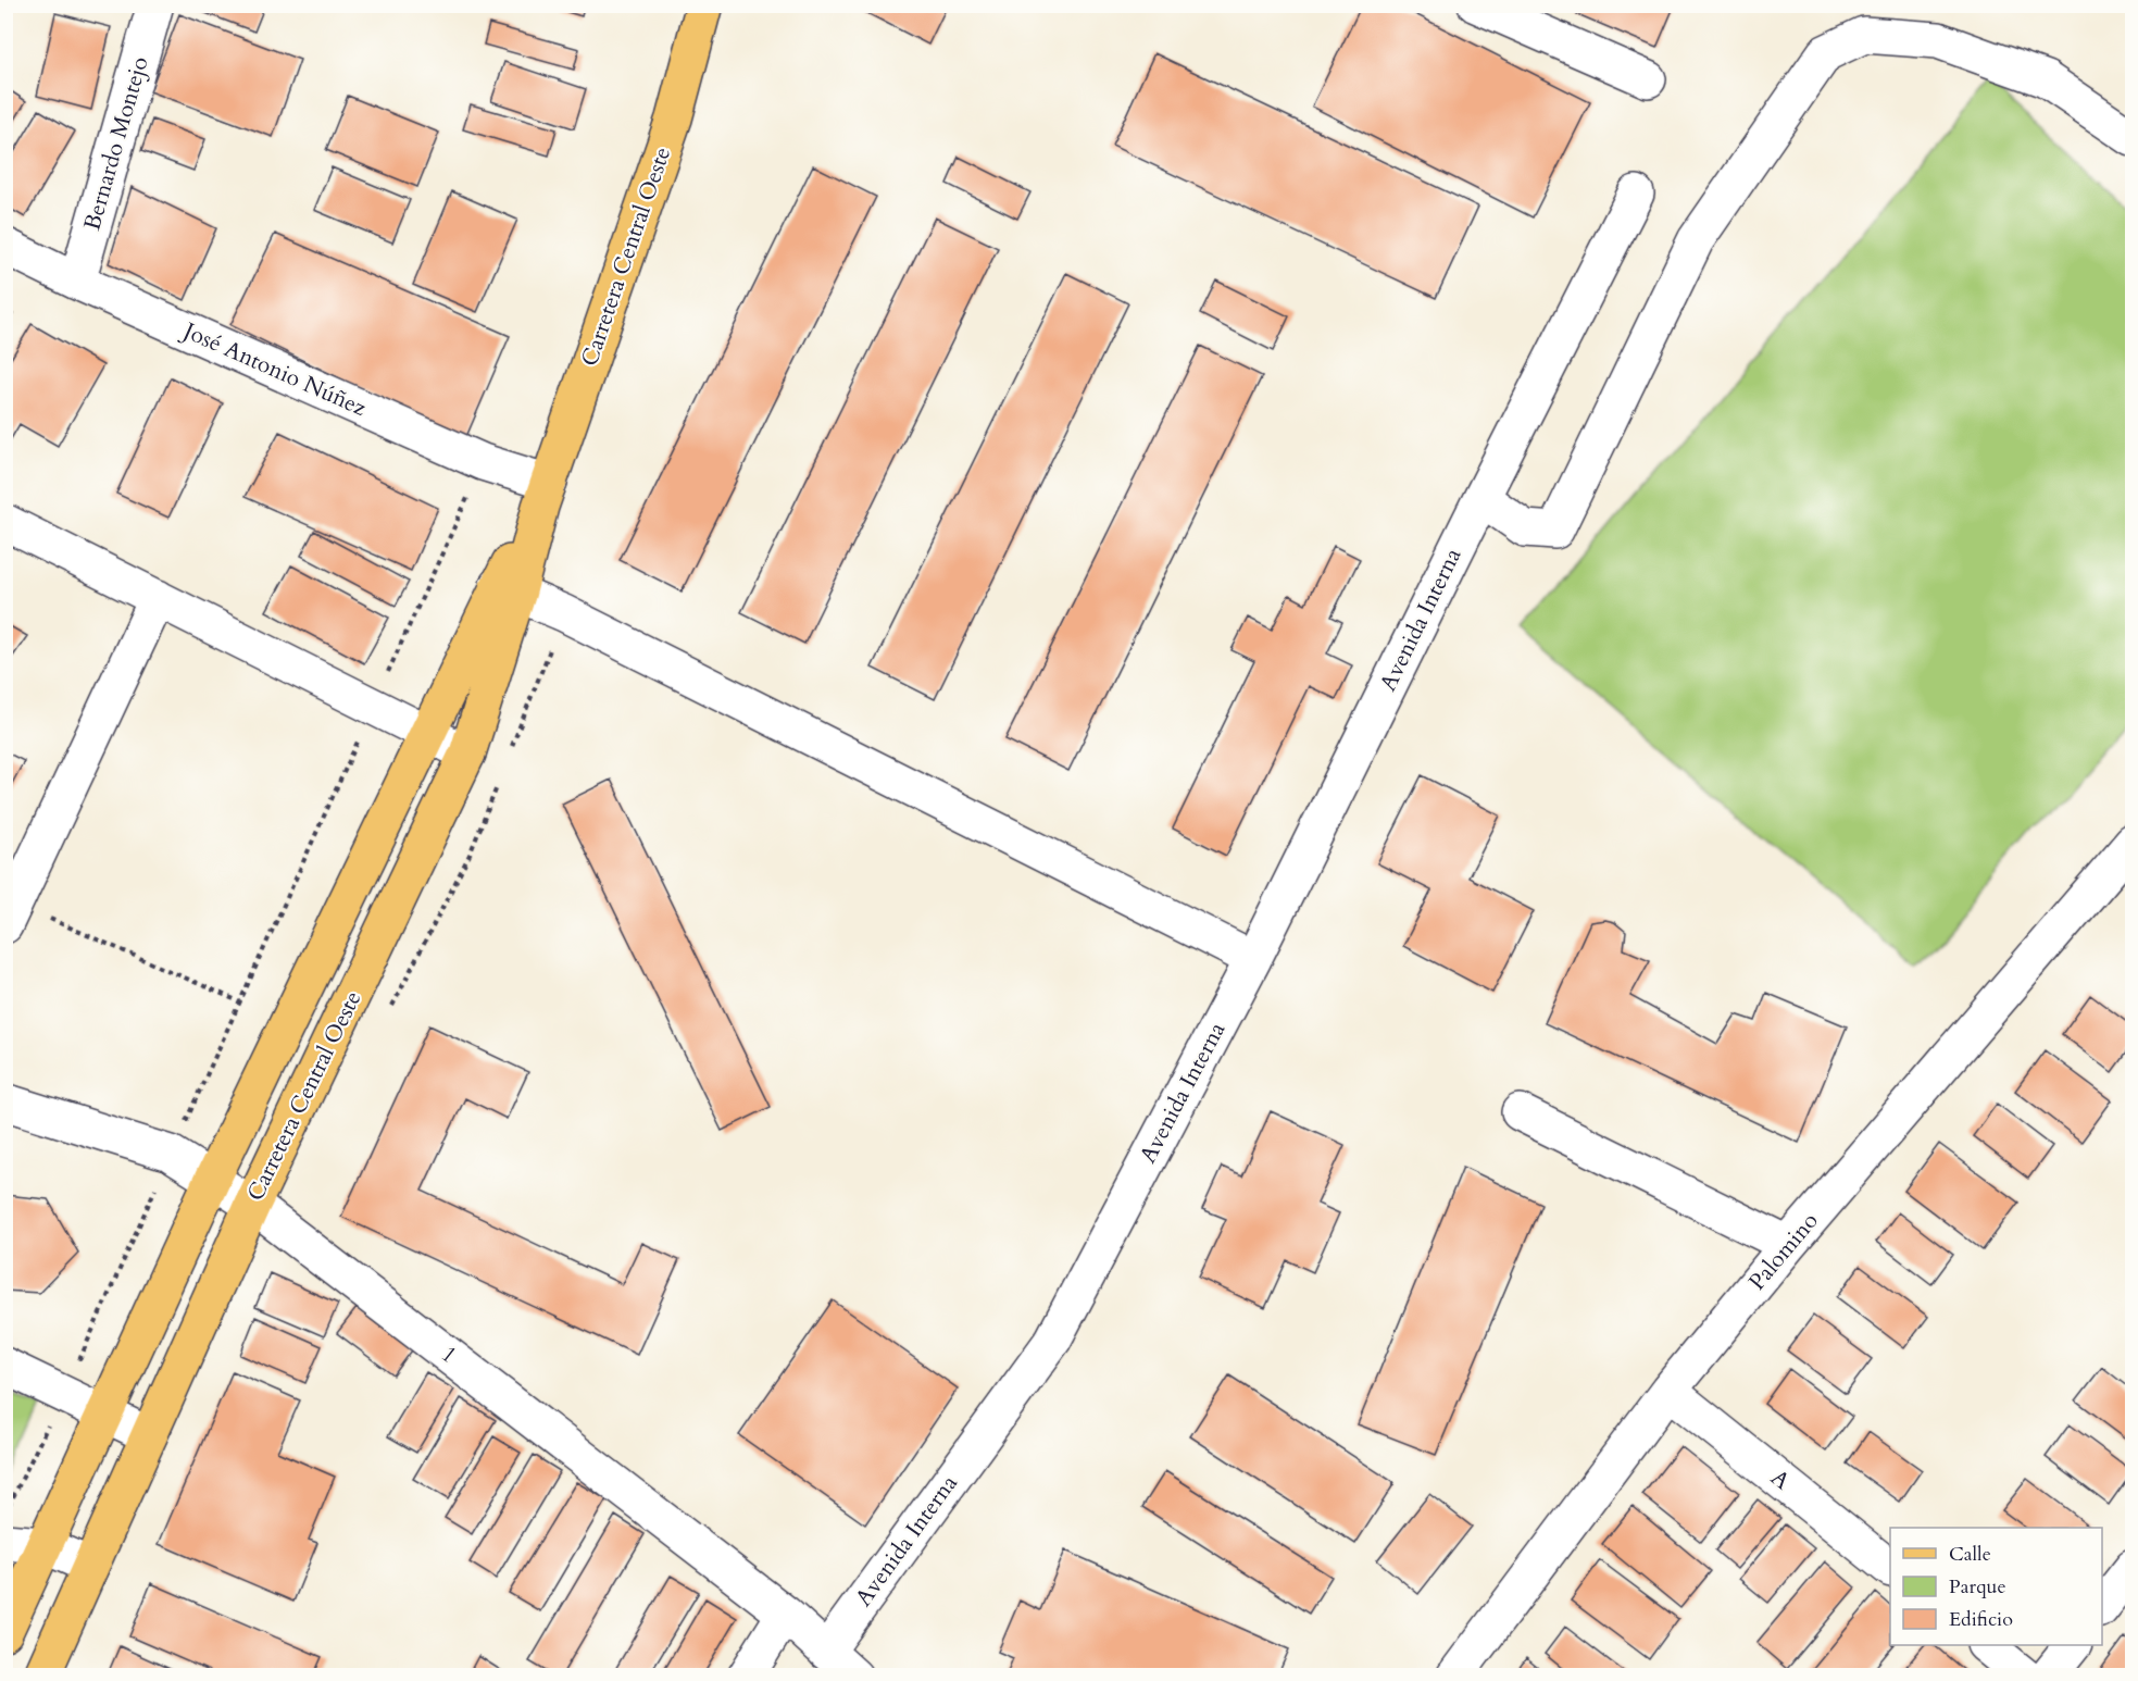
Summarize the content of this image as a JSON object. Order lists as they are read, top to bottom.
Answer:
{
  "streets": {
    "main road": ["Carretera Central Oeste"],
    "street": [
      "Bernardo Montejo",
      "José Antonio Núñez",
      "Avenida Interna",
      "Palomino",
      "1",
      "A"
    ]
  },
  "crossings": [
    ["Bernardo Montejo", "José Antonio Núñez"],
    ["Carretera Central Oeste", "José Antonio Núñez"],
    ["Carretera Central Oeste", "1"],
    ["Avenida Interna", "1"],
    ["Palomino", "A"]
  ],
  "legend": ["Calle", "Parque", "Edificio"]
}
